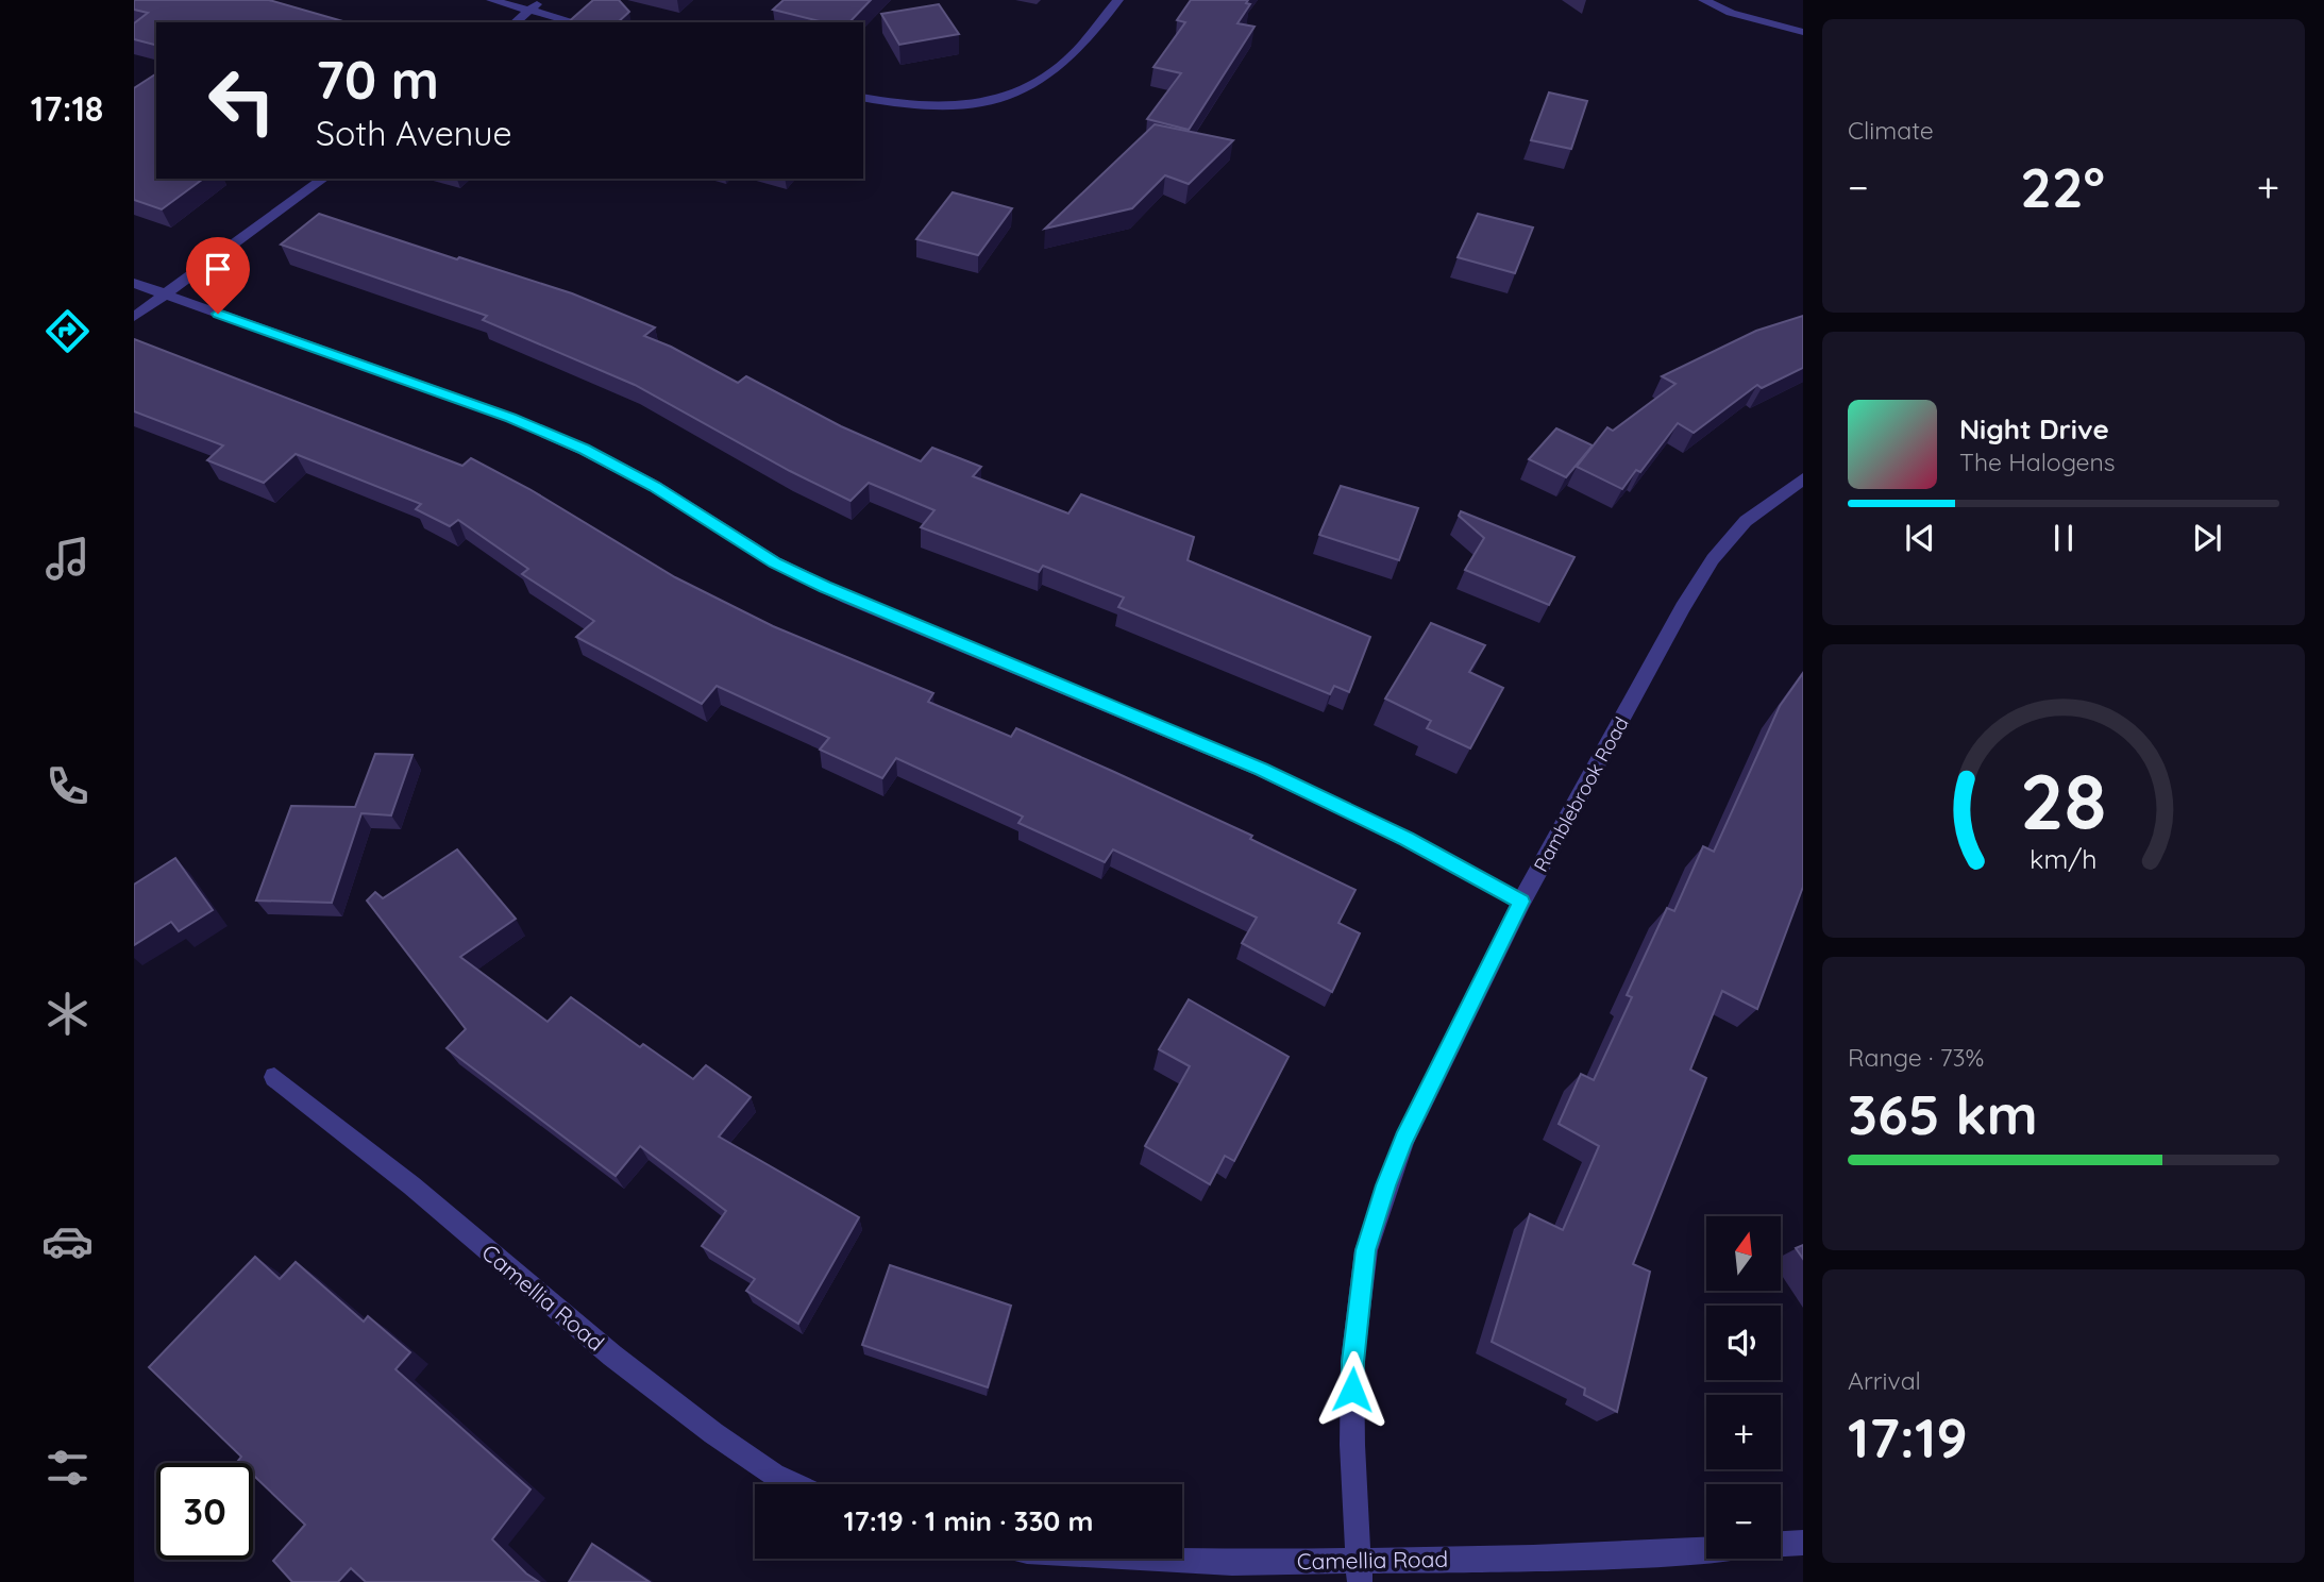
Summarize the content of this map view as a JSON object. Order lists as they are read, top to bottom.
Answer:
{
  "streets": {
    "street": ["Ramblebrook Road", "Camellia Road"]
  },
  "crossings": [
    ["Ramblebrook Road", "Camellia Road"]
  ],
  "north": "top",
  "page": {
    "tabs": "17:18",
    "tile": [
      "Climate",
      ["Range · 73%", "365 km"],
      ["Arrival", "17:19"]
    ],
    "turn": ["70 m", "Soth Avenue"],
    "heat": ["−", "22°", "+"],
    "song": ["Night Drive", "The Halogens"],
    "map_buttons": ["+", "−"],
    "limit": "30",
    "trip": "17:19 · 1 min · 330 m",
    "gauge": ["28", "km/h"]
  }
}
